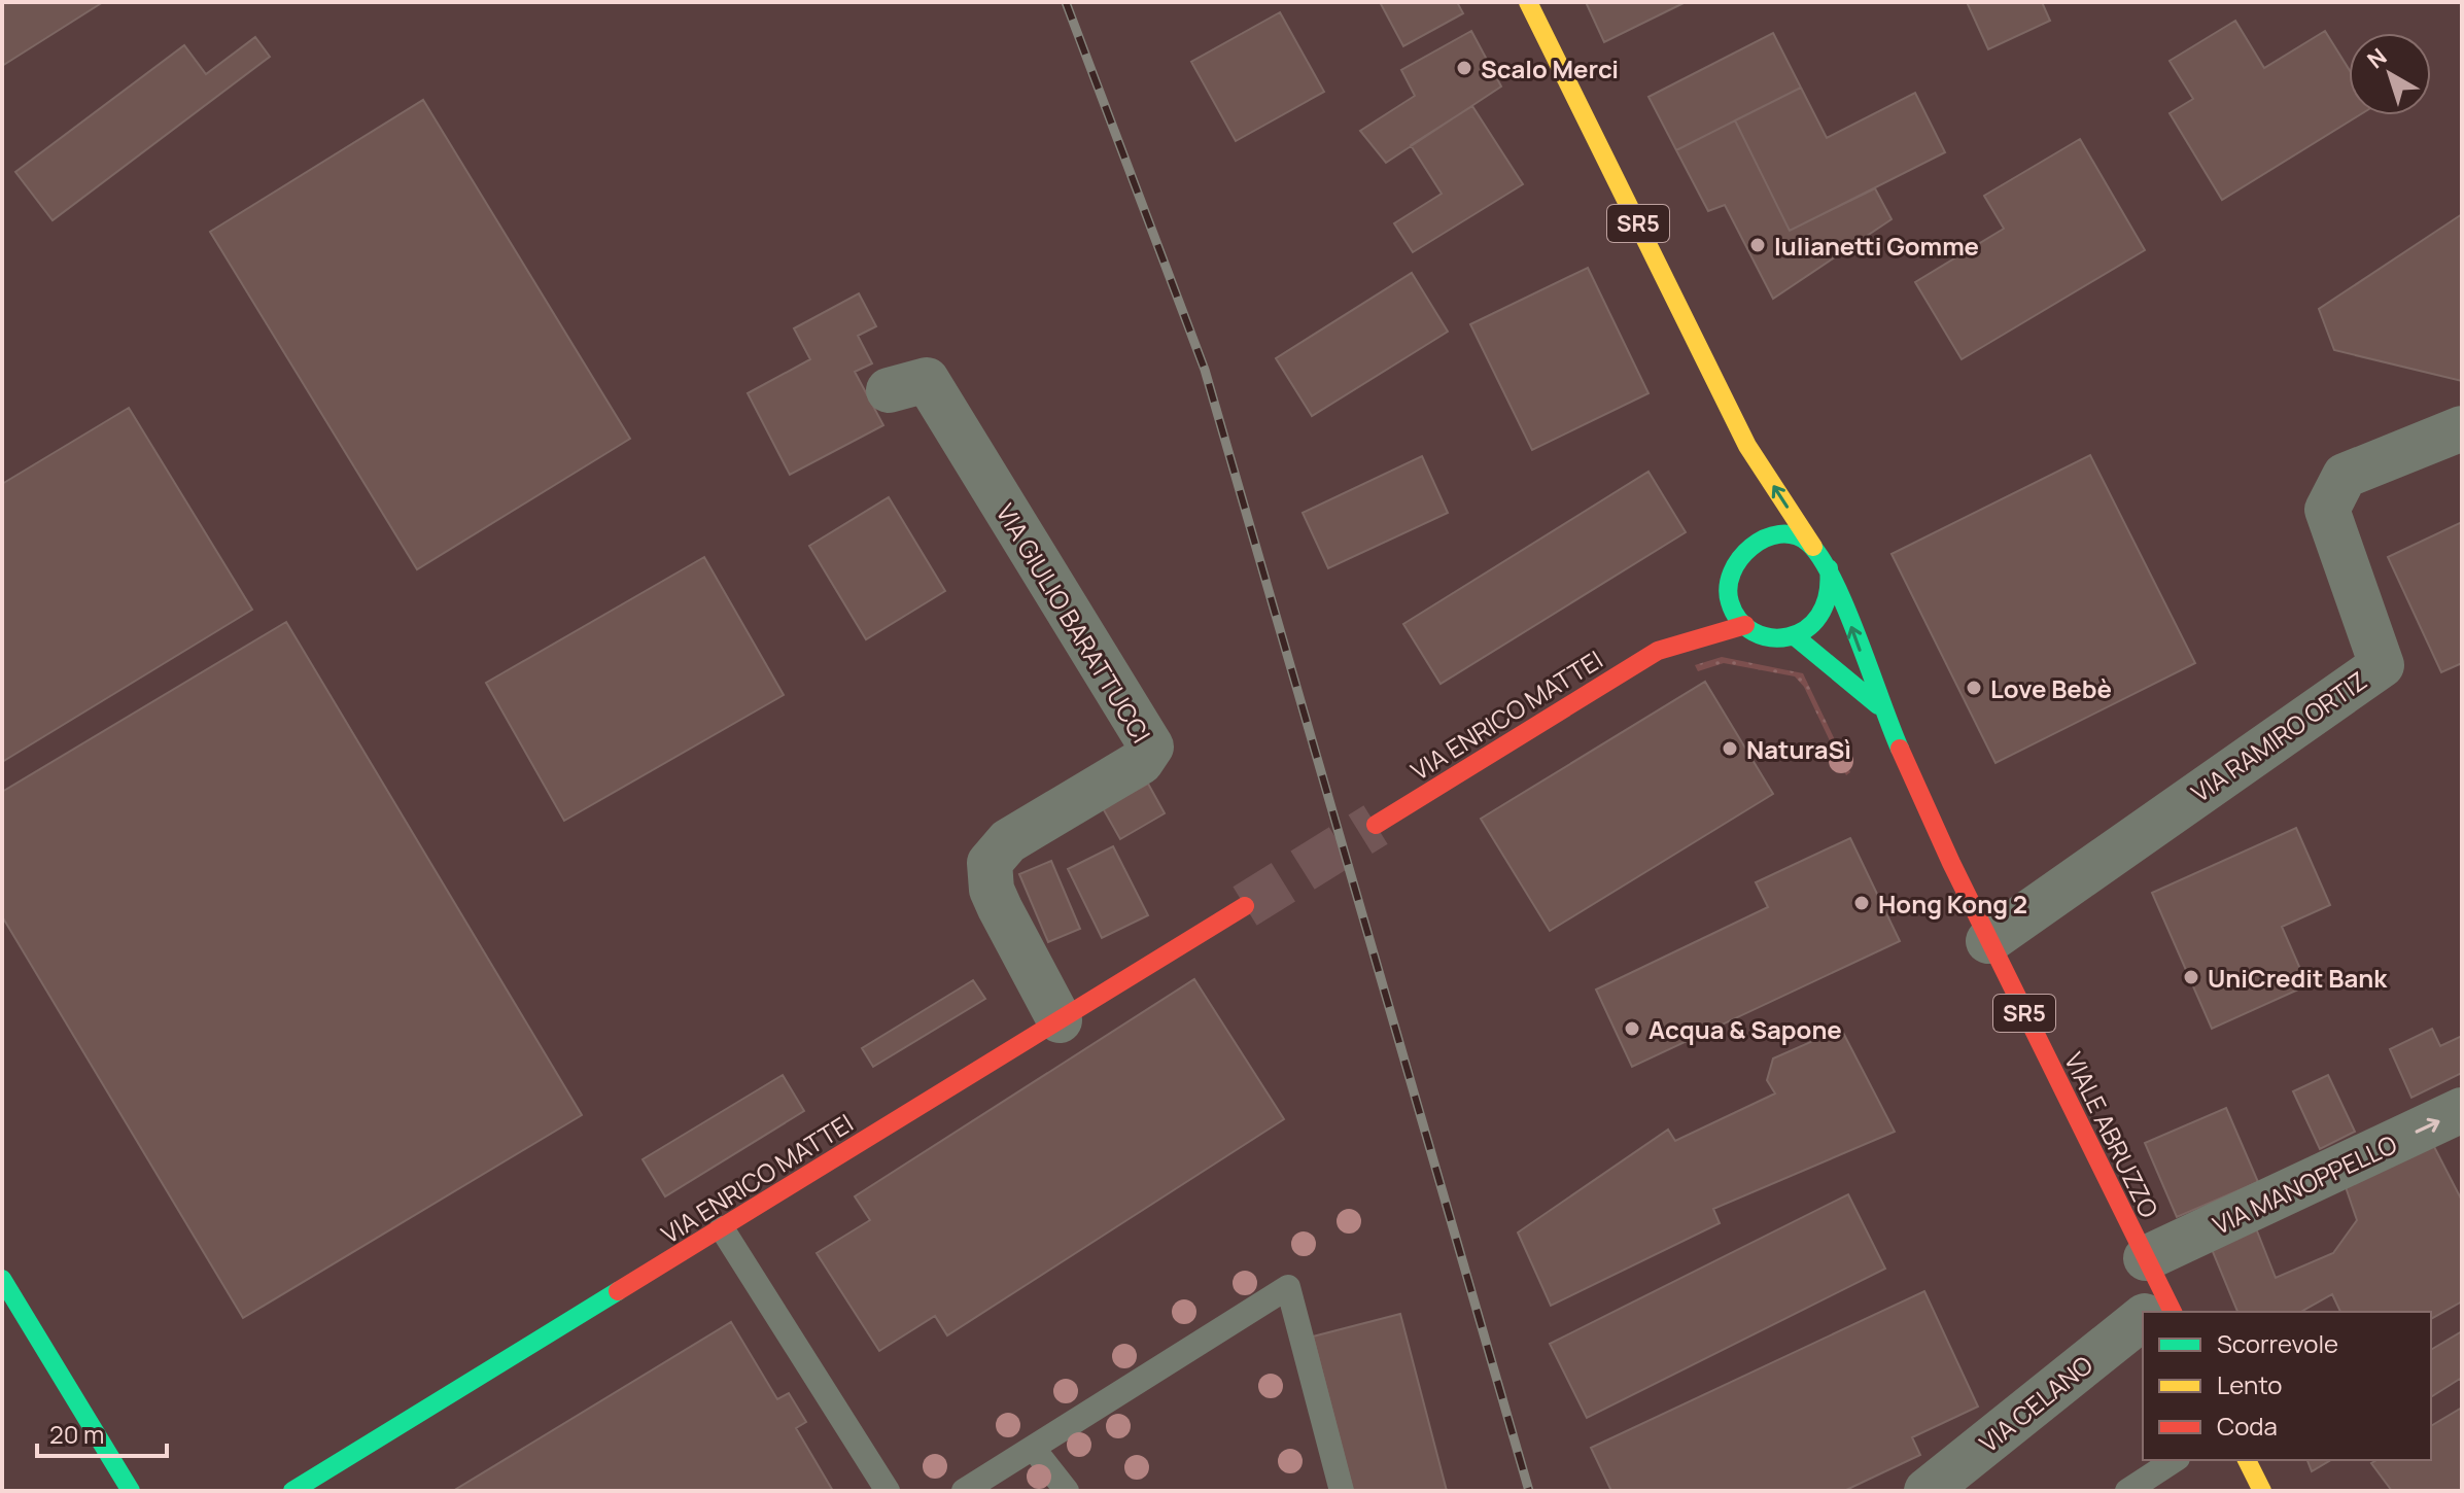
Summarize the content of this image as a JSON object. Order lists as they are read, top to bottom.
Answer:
{
  "streets": {
    "main road": ["SR5", "VIA ENRICO MATTEI", "VIALE ABRUZZO"],
    "street": [
      "VIA GIULIO BARATTUCCI",
      "VIA RAMIRO ORTIZ",
      "VIA MANOPPELLO",
      "VIA CELANO"
    ]
  },
  "crossings": [
    ["SR5", "VIALE ABRUZZO"],
    ["VIA GIULIO BARATTUCCI", "VIA ENRICO MATTEI"],
    ["VIA RAMIRO ORTIZ", "VIALE ABRUZZO"],
    ["VIALE ABRUZZO", "VIA MANOPPELLO"]
  ],
  "one_way": ["VIA MANOPPELLO"],
  "places": [
    "Scalo Merci",
    "Iulianetti Gomme",
    "Love Bebè",
    "NaturaSì",
    "Hong Kong 2",
    "UniCredit Bank",
    "Acqua & Sapone"
  ],
  "legend": ["Scorrevole", "Lento", "Coda"],
  "scale_bar": "20 m",
  "north": "top left"
}
